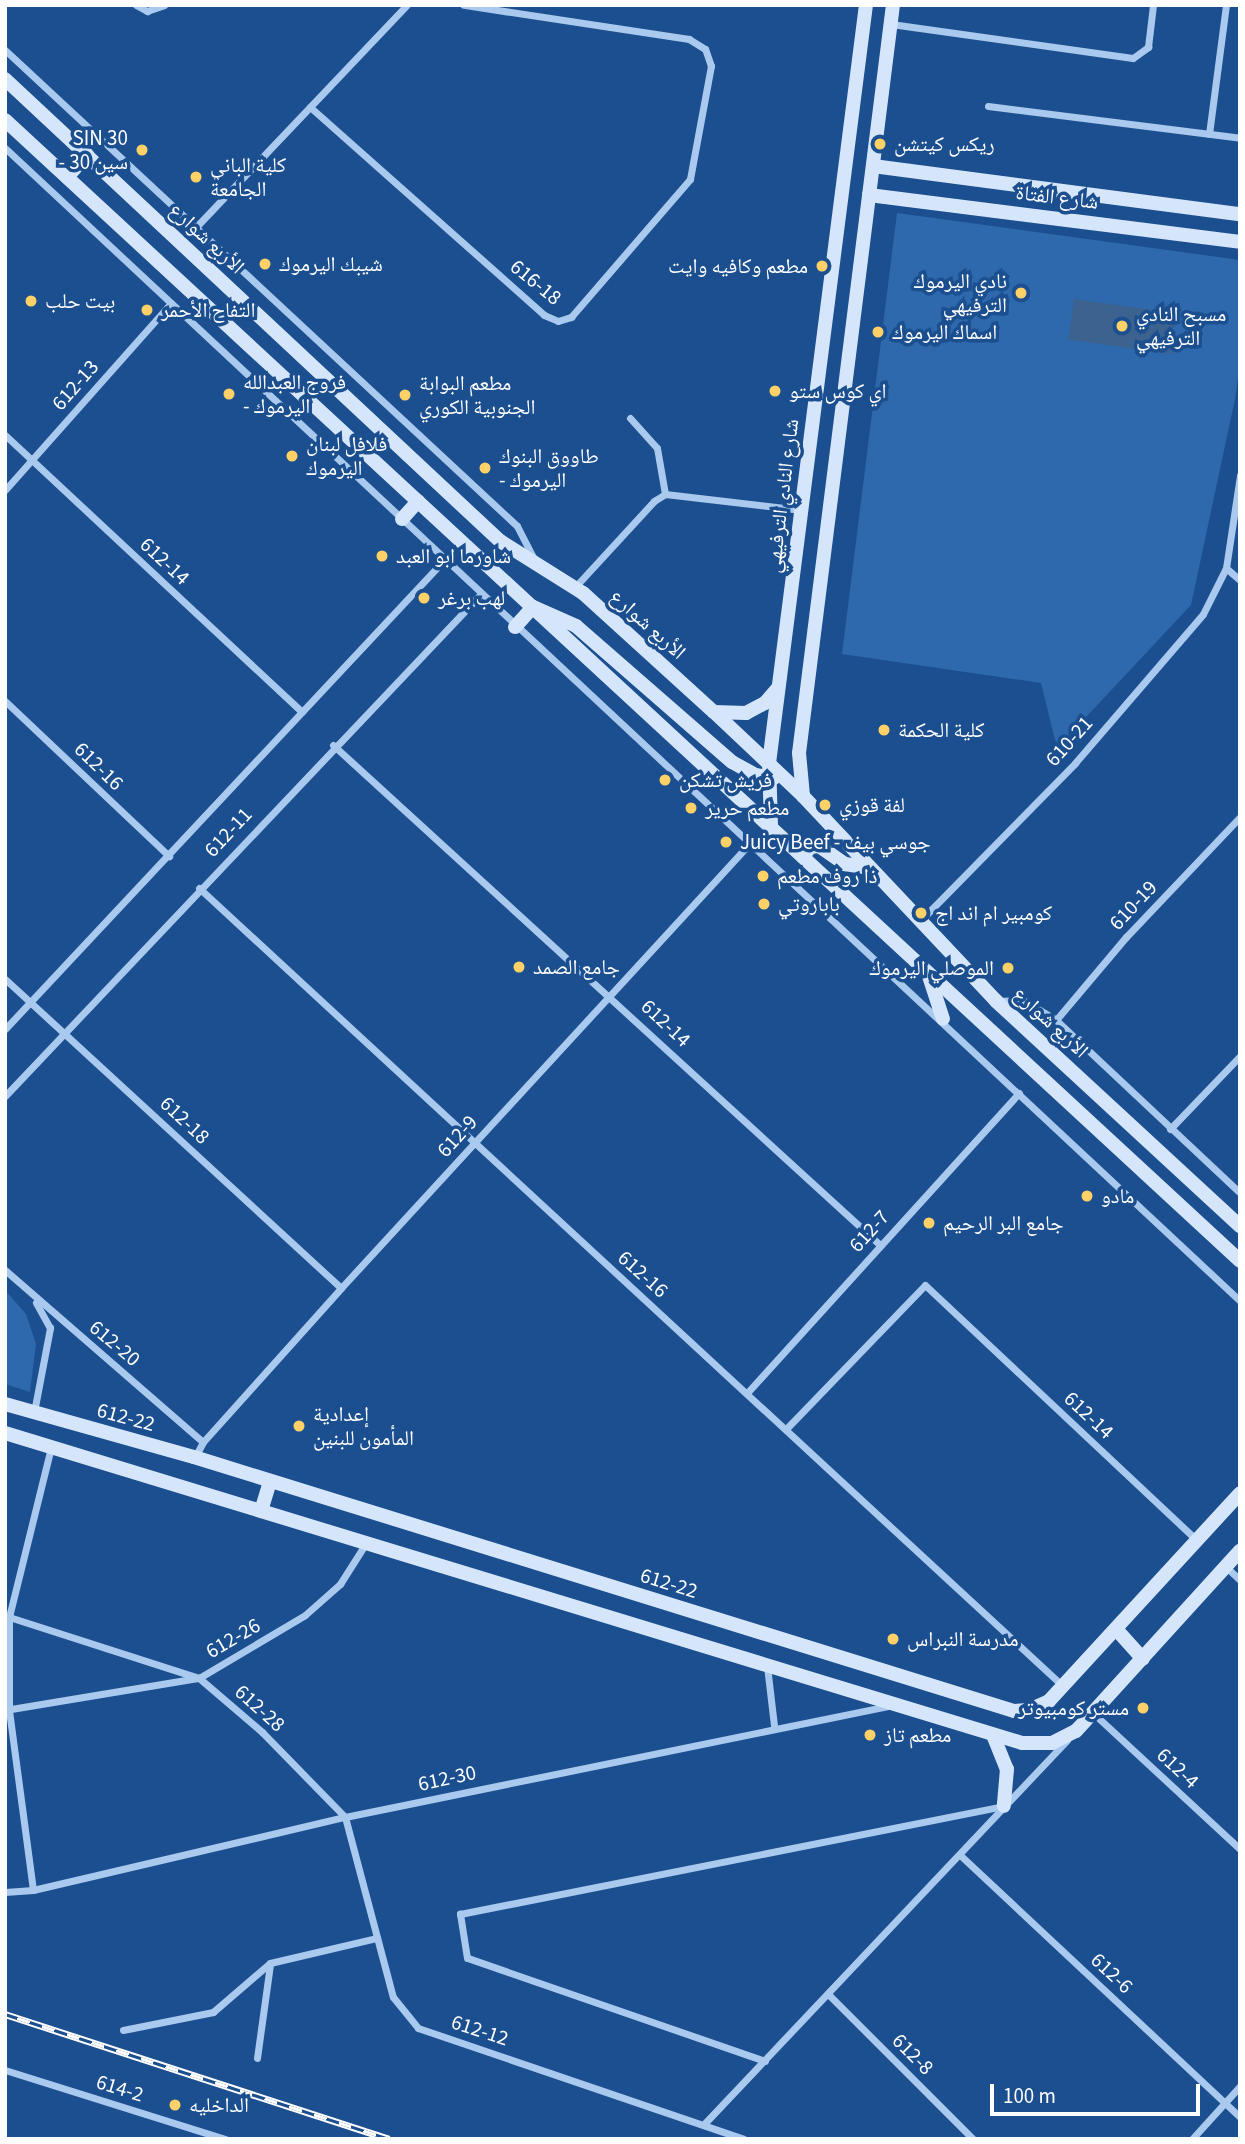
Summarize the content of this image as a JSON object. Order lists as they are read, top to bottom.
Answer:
{
  "streets": {
    "street": [
      "شارع الفتاة",
      "الأربع شوارع",
      "616-18",
      "612-13",
      "شارع النادي الترفيهي",
      "612-14",
      "610-21",
      "612-16",
      "612-11",
      "610-19",
      "612-18",
      "612-9",
      "612-7",
      "612-20",
      "612-22",
      "612-26",
      "612-28",
      "612-4",
      "612-30",
      "612-6",
      "612-12",
      "612-8",
      "614-2"
    ]
  },
  "crossings": [
    ["الأربع شوارع", "شارع النادي الترفيهي"],
    ["الأربع شوارع", "610-21"],
    ["612-13", "612-14"],
    ["612-14", "612-16"],
    ["612-14", "612-11"],
    ["612-14", "612-9"],
    ["612-14", "612-7"],
    ["612-14", "612-22"],
    ["612-16", "612-11"],
    ["612-16", "612-9"],
    ["612-16", "612-7"],
    ["612-16", "612-22"],
    ["612-11", "612-18"],
    ["612-18", "612-9"],
    ["612-9", "612-20"],
    ["612-9", "612-22"],
    ["612-26", "612-28"],
    ["612-28", "612-30"],
    ["612-28", "612-12"],
    ["612-30", "612-12"]
  ],
  "places": [
    "ريكس كيتشن",
    "SIN 30 - سين 30",
    "كلية الباني الجامعة",
    "شيبك اليرموك",
    "مطعم وكافيه وايت",
    "نادي اليرموك الترفيهي",
    "بيت حلب",
    "التفاح الأحمر",
    "مسبح النادي الترفيهي",
    "اسماك اليرموك",
    "اي كوس ستو",
    "فروج العبدالله - اليرموك",
    "مطعم البوابة الجنوبية الكوري",
    "فلافل لبنان اليرموك",
    "طاووق البنوك - اليرموك",
    "شاورما ابو العبد",
    "لهب برغر",
    "كلية الحكمة",
    "فريش تشكن",
    "لفة قوزي",
    "مطعم حرير",
    "Juicy Beef - جوسي بيف",
    "ذا روف مطعم",
    "باباروتي",
    "كومبير ام اند اج",
    "جامع الصمد",
    "الموصلي اليرموك",
    "مادو",
    "جامع البر الرحيم",
    "إعدادية المأمون للبنين",
    "مدرسة النبراس",
    "مستر كومبيوتر",
    "مطعم تاز",
    "الداخليه"
  ],
  "scale_bar": "100 m"
}
